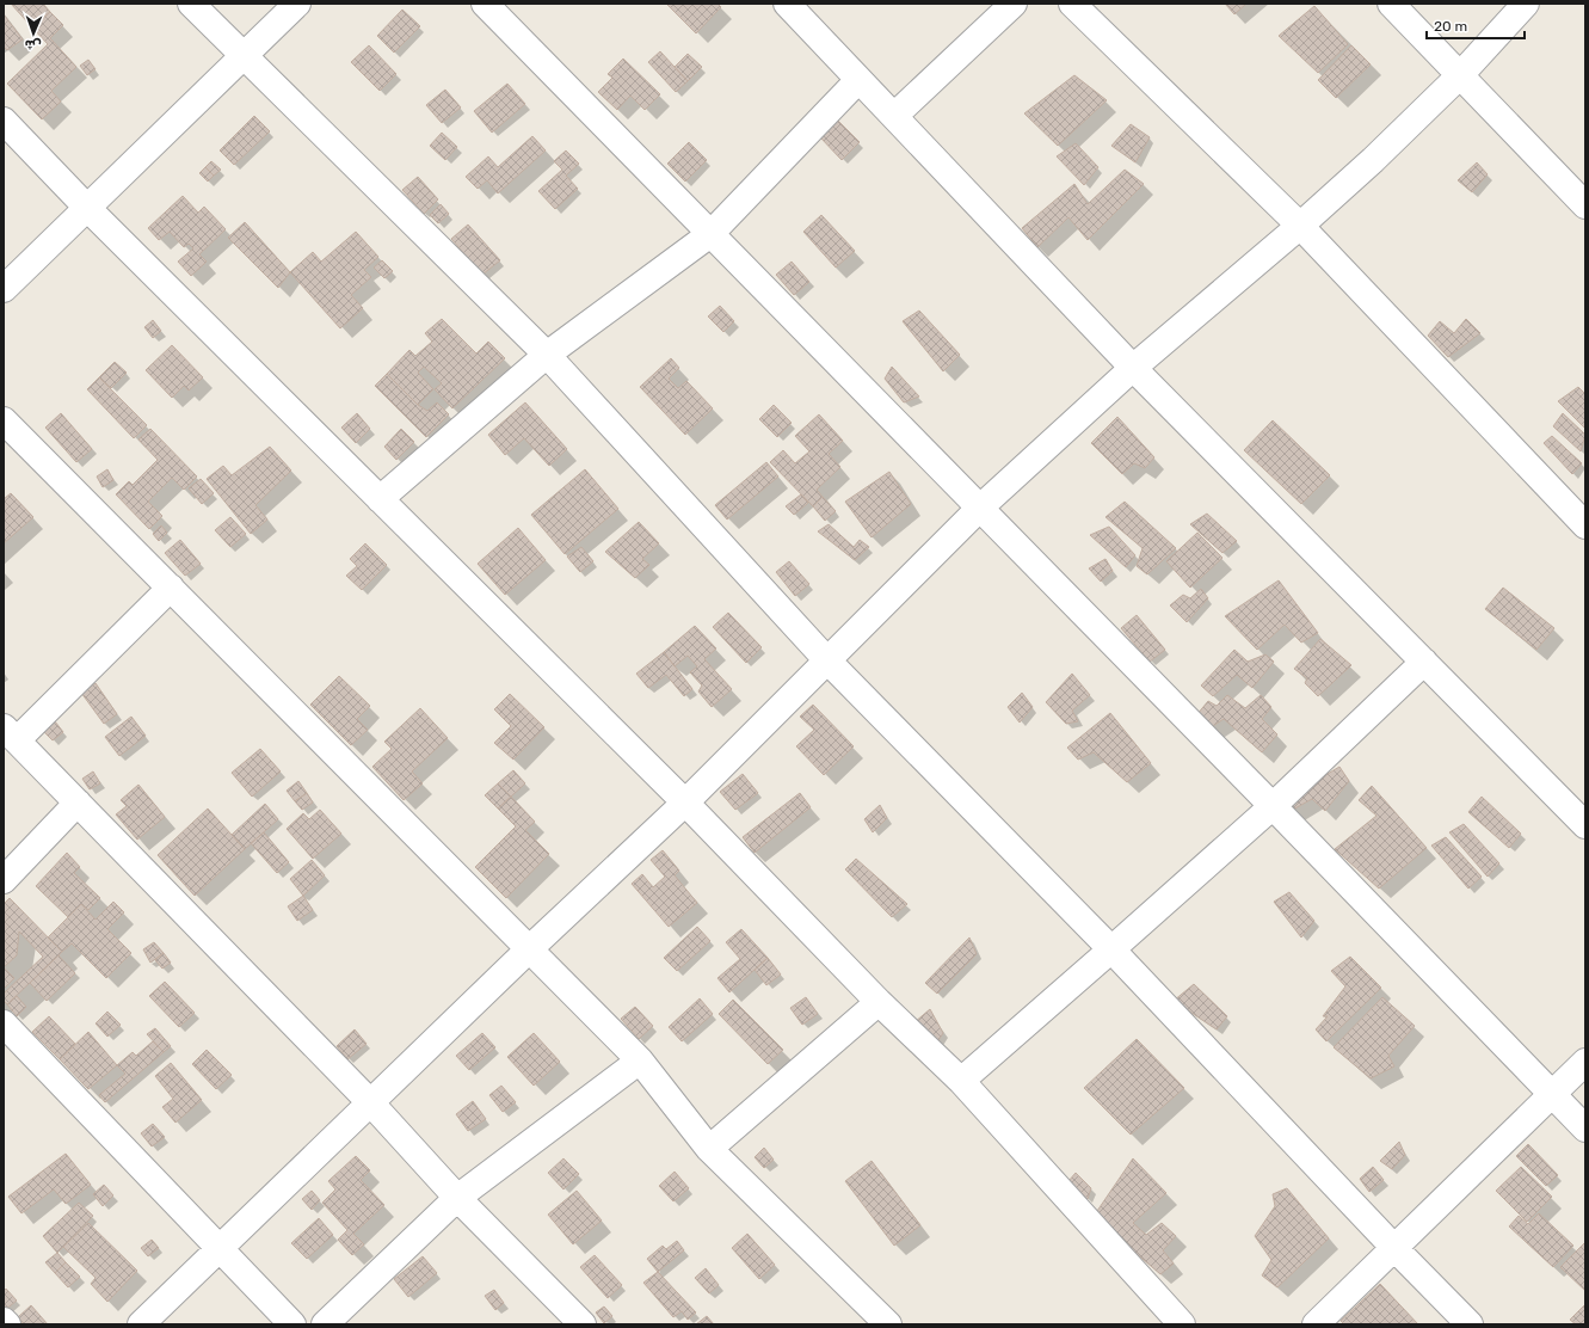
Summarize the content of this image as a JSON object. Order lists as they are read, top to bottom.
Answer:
{
  "scale_bar": "20 m",
  "north": "bottom"
}
